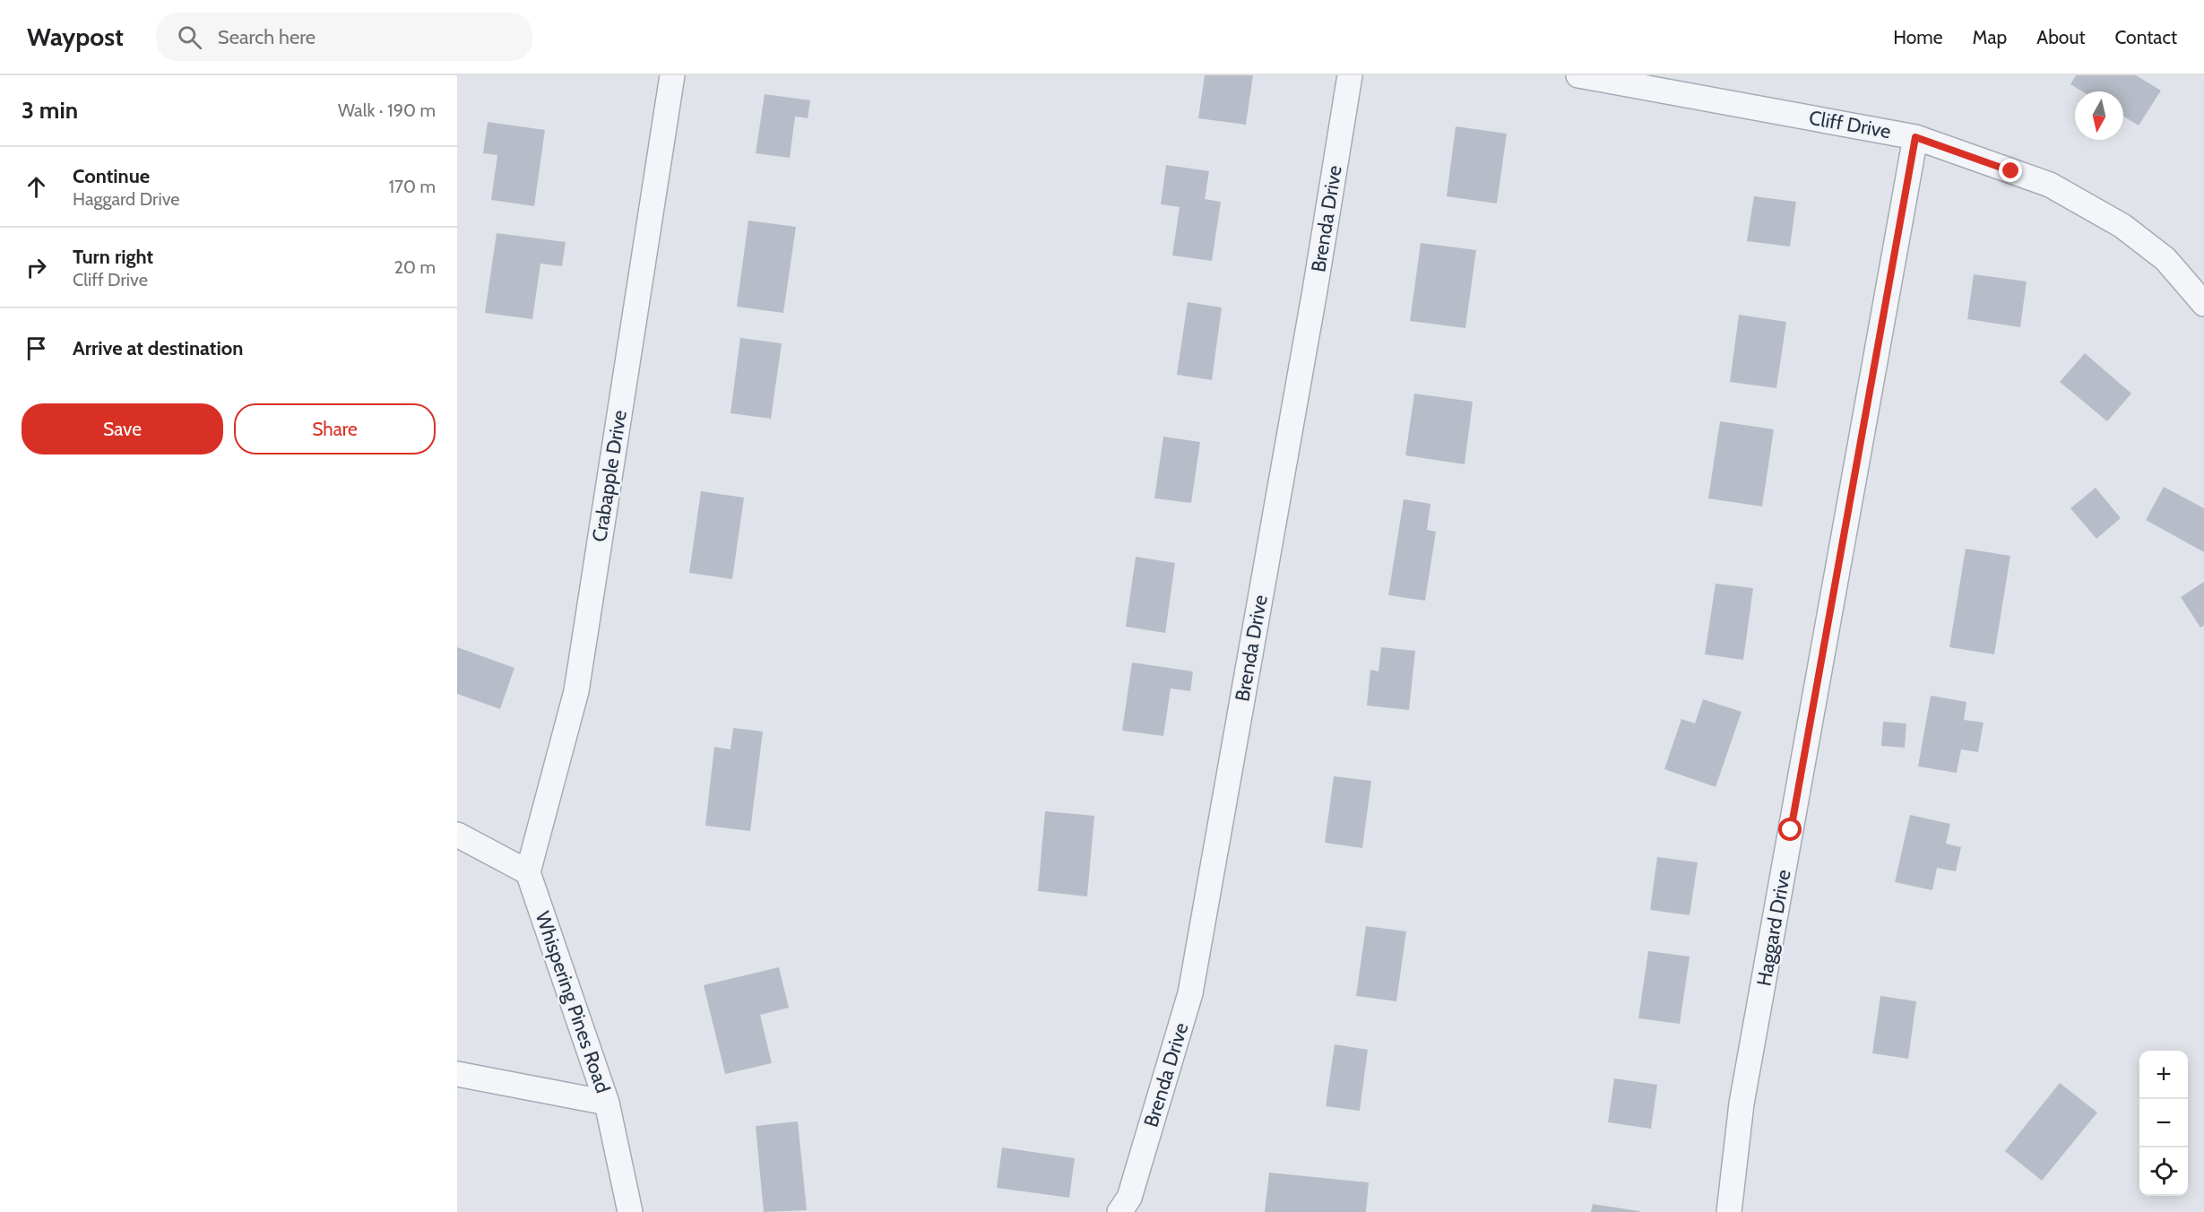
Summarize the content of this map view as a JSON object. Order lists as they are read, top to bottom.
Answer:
{
  "streets": {
    "street": [
      "Cliff Drive",
      "Brenda Drive",
      "Crabapple Drive",
      "Haggard Drive",
      "Whispering Pines Road"
    ]
  },
  "crossings": [
    ["Cliff Drive", "Haggard Drive"],
    ["Crabapple Drive", "Whispering Pines Road"]
  ],
  "north": "bottom",
  "page": {
    "header": "Waypost",
    "search": "Search here",
    "nav": [
      "Home",
      "Map",
      "About",
      "Contact"
    ],
    "heading": ["3 min", "Walk · 190 m"],
    "list": [
      ["Continue", "Haggard Drive", "170 m"],
      ["Turn right", "Cliff Drive", "20 m"],
      "Arrive at destination"
    ],
    "buttons": ["Save", "Share"],
    "map_buttons": ["+", "−"]
  }
}
